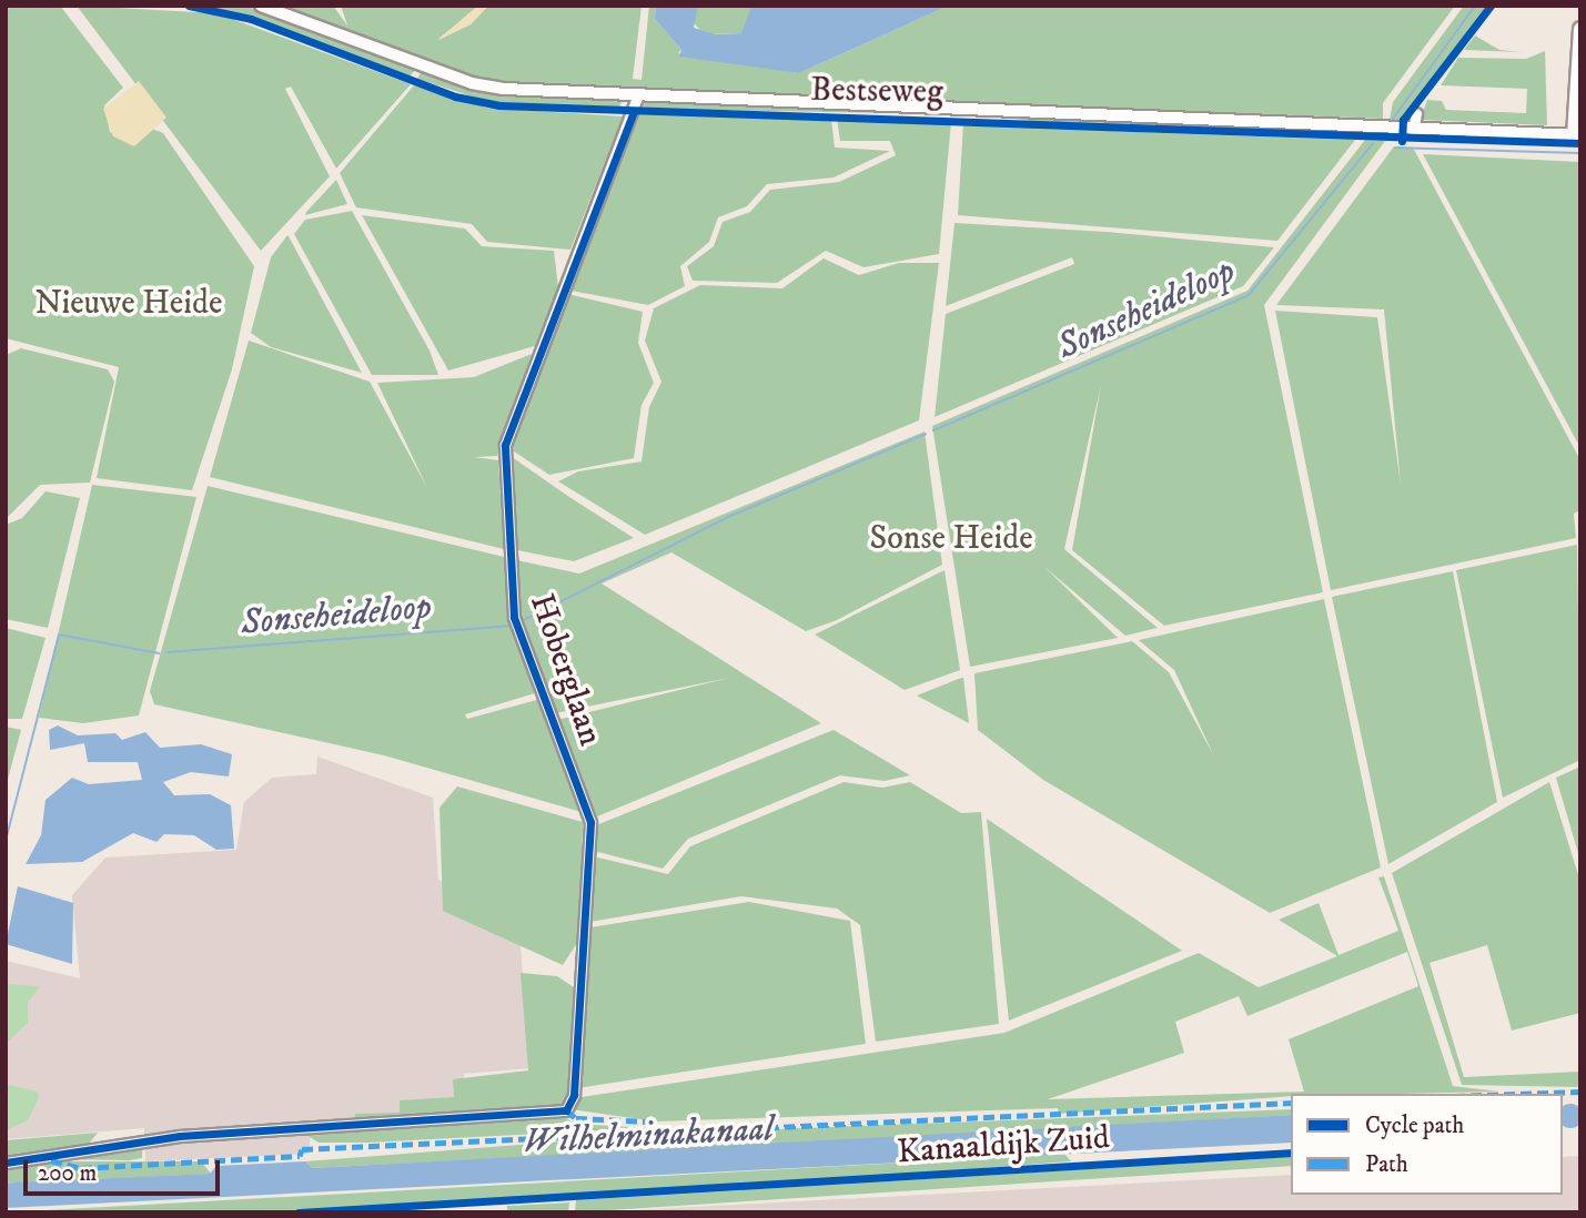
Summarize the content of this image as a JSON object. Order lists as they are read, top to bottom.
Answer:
{
  "streets": {
    "main road": ["Bestseweg"],
    "street": ["Hoberglaan"],
    "cycle path": ["Kanaaldijk Zuid"]
  },
  "crossings": [
    ["Bestseweg", "Hoberglaan"]
  ],
  "water": ["Sonseheideloop", "Wilhelminakanaal"],
  "parks": ["Nieuwe Heide", "Sonse Heide"],
  "legend": ["Cycle path", "Path"],
  "scale_bar": "200 m"
}
